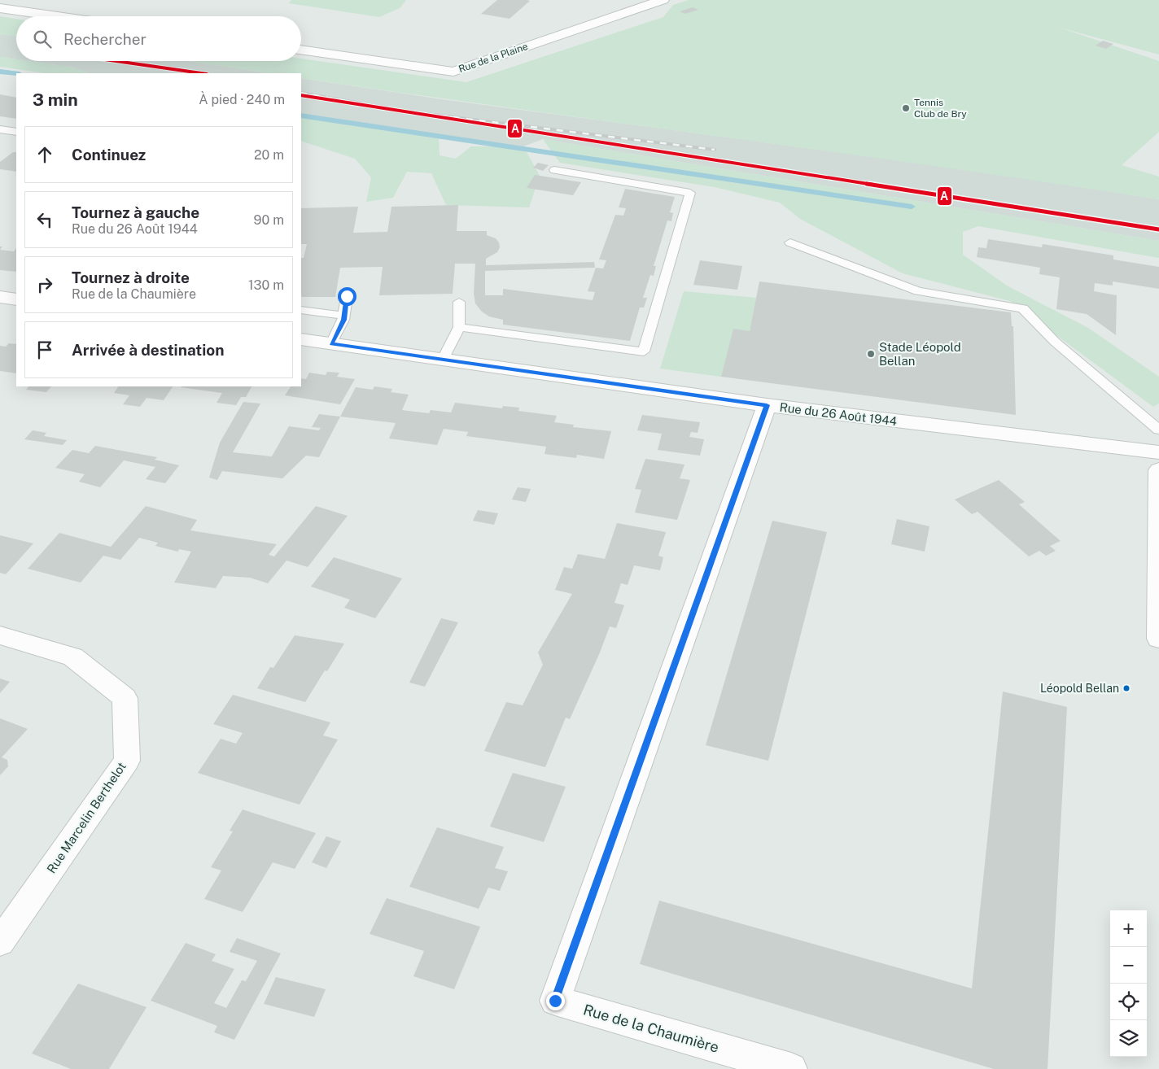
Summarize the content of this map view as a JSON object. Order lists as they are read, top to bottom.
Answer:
{
  "streets": {
    "street": [
      "Rue de la Plaine",
      "Rue du 26 Août 1944",
      "Rue Marcelin Berthelot",
      "Rue de la Chaumière"
    ]
  },
  "crossings": [
    ["Rue du 26 Août 1944", "Rue de la Chaumière"]
  ],
  "places": ["Tennis Club de Bry", "Stade Léopold Bellan", "Léopold Bellan"],
  "lines": ["transit line A"],
  "page": {
    "search": "Rechercher",
    "heading": ["3 min", "À pied · 240 m"],
    "list": [
      ["Continuez", "20 m"],
      ["Tournez à gauche", "Rue du 26 Août 1944", "90 m"],
      ["Tournez à droite", "Rue de la Chaumière", "130 m"],
      "Arrivée à destination"
    ],
    "map_buttons": ["+", "−"]
  }
}
